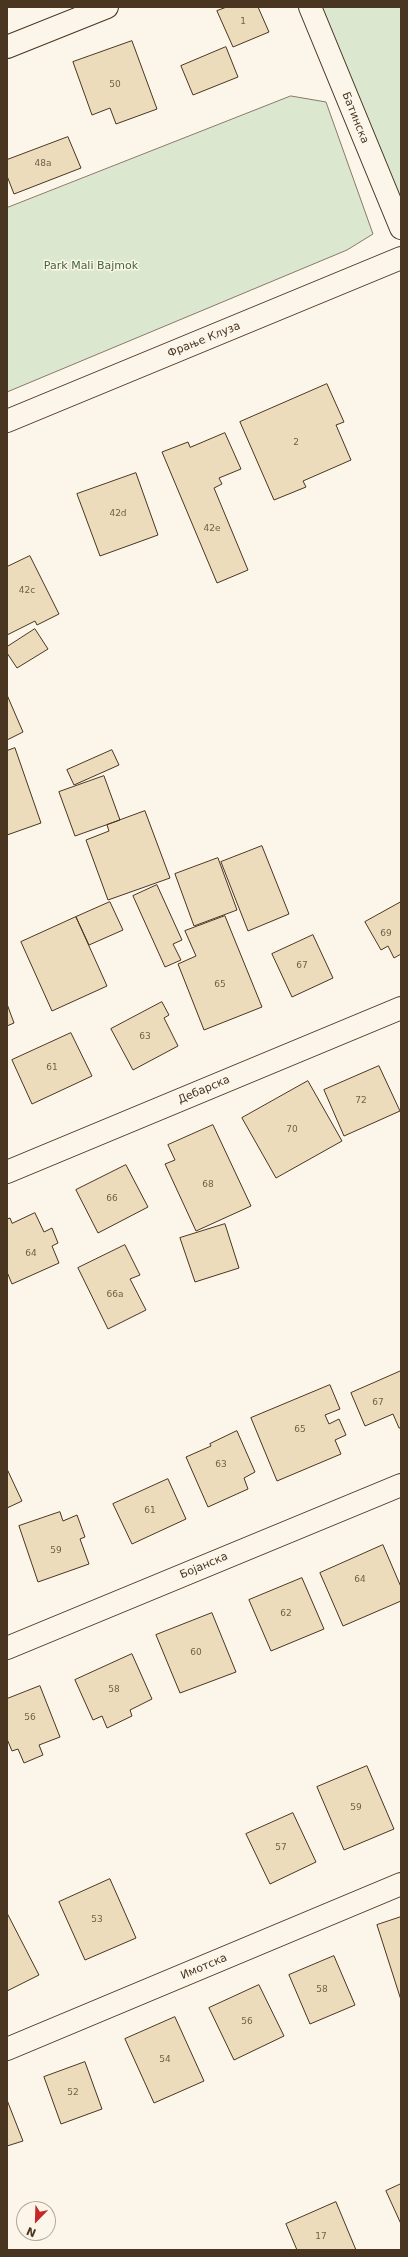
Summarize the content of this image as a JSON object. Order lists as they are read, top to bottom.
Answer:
{
  "streets": {
    "street": [
      "Батинска",
      "Фрање Клуза",
      "Дебарска",
      "Бојанска",
      "Имотска"
    ]
  },
  "parks": ["Park Mali Bajmok"],
  "house_numbers": [
    "1",
    "50",
    "48a",
    "2",
    "42d",
    "42e",
    "42c",
    "69",
    "67",
    "65",
    "63",
    "61",
    "72",
    "70",
    "68",
    "66",
    "64",
    "66a",
    "67",
    "65",
    "63",
    "61",
    "59",
    "64",
    "62",
    "60",
    "58",
    "56",
    "59",
    "57",
    "53",
    "58",
    "56",
    "54",
    "52",
    "17"
  ],
  "north": "bottom left"
}
